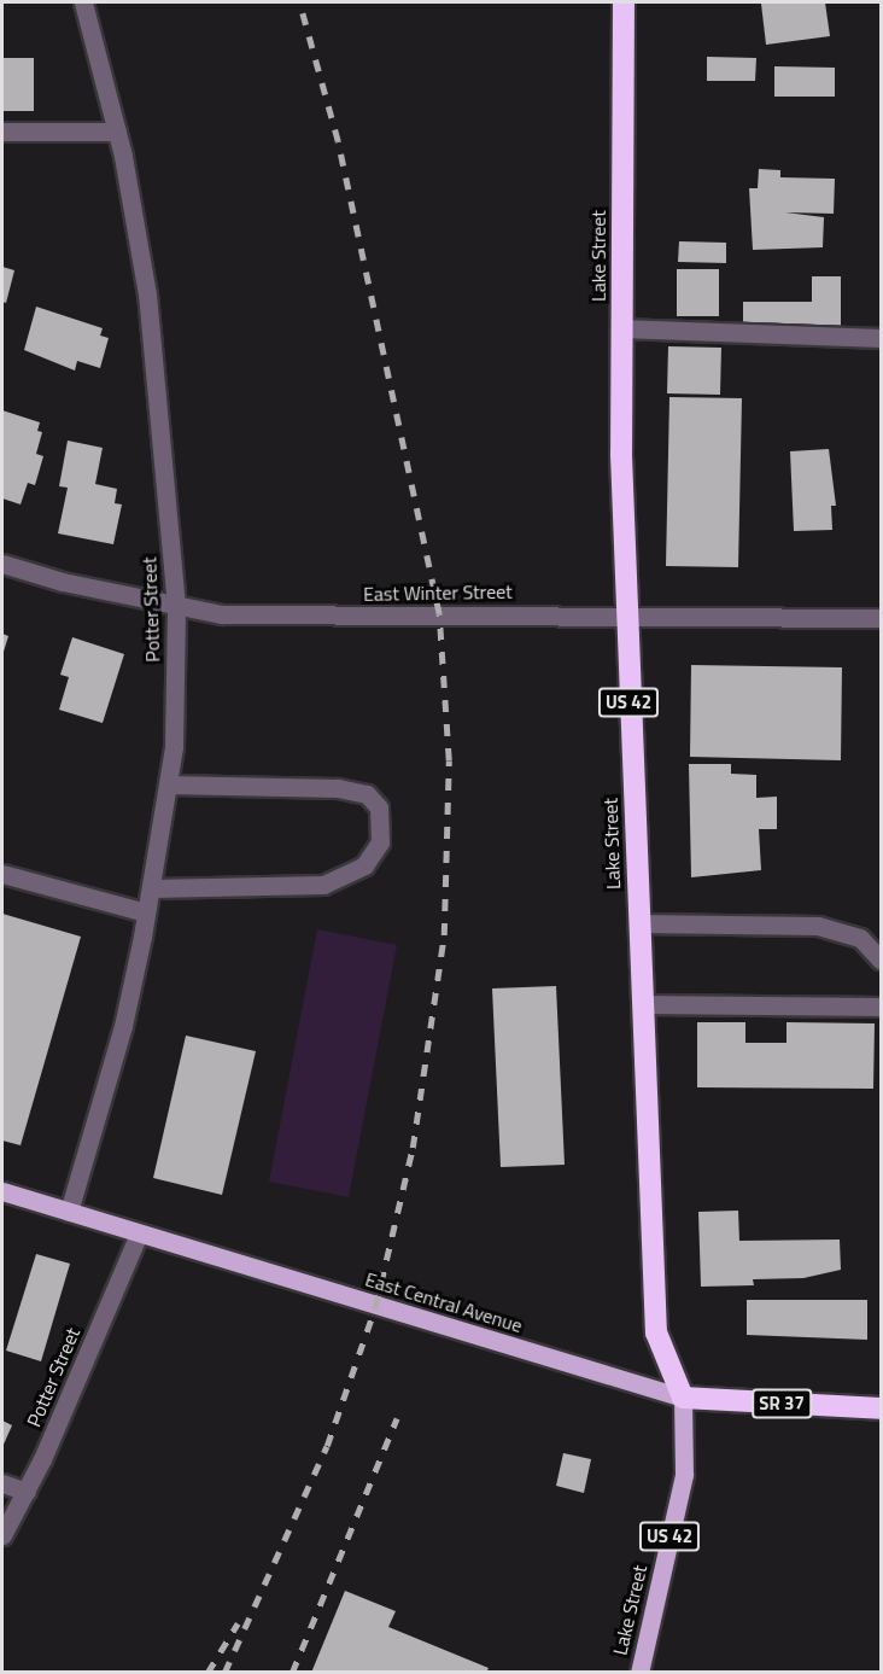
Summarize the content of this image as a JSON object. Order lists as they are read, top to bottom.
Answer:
{
  "streets": {
    "highway": [
      "Lake Street",
      "US 42",
      "East Central Avenue",
      "SR 37"
    ],
    "street": ["East Winter Street", "Potter Street"]
  },
  "crossings": [
    ["Lake Street", "East Winter Street"],
    ["Lake Street", "East Central Avenue"],
    ["East Winter Street", "Potter Street"],
    ["Potter Street", "East Central Avenue"]
  ]
}
